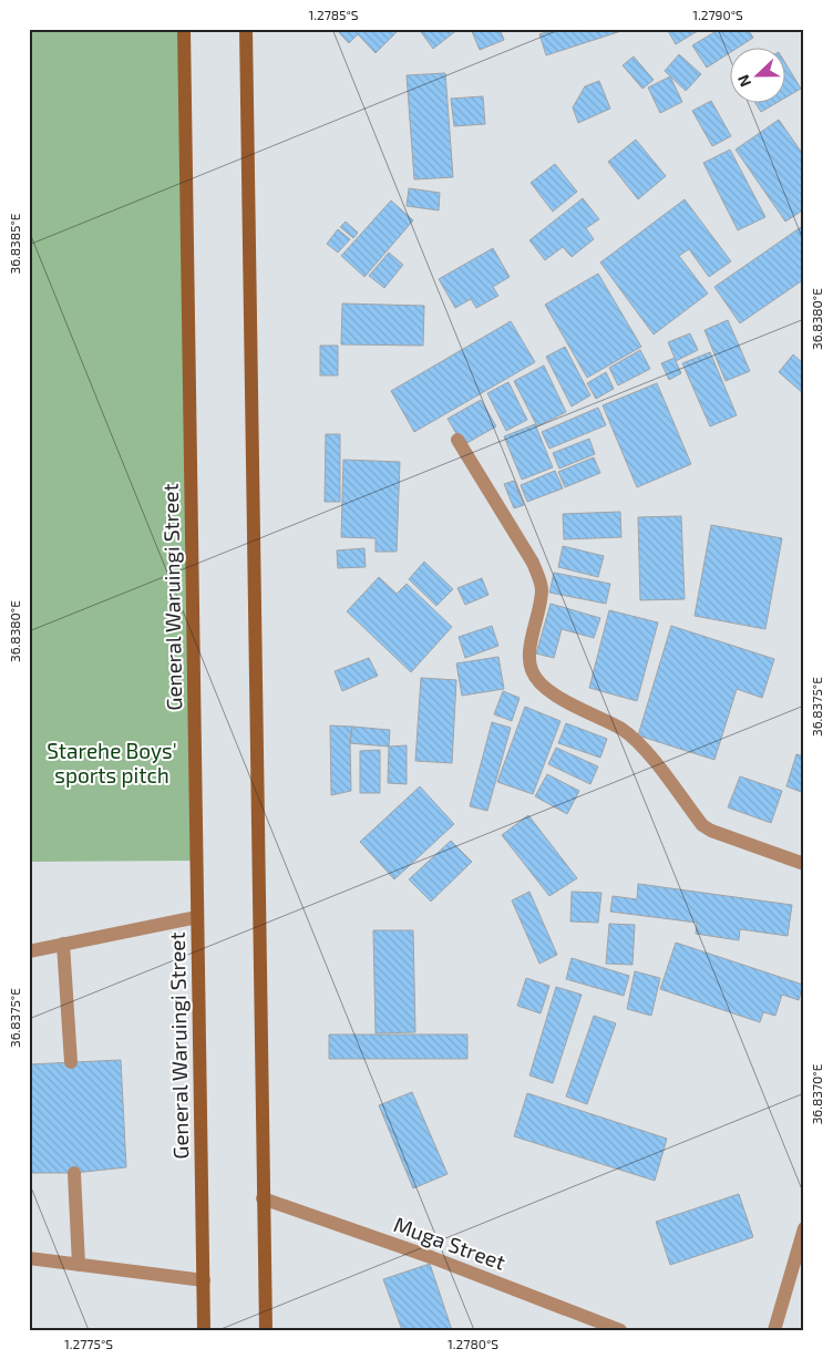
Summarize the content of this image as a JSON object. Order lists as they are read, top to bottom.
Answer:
{
  "streets": {
    "main road": ["General Waruingi Street"],
    "street": ["Muga Street"]
  },
  "parks": ["Starehe Boys' sports pitch"],
  "north": "left",
  "coordinates": [
    "1.2785°S",
    "1.2790°S",
    "36.8385°E",
    "36.8380°E",
    "36.8375°E",
    "36.8370°E",
    "1.2775°S",
    "1.2780°S"
  ]
}
